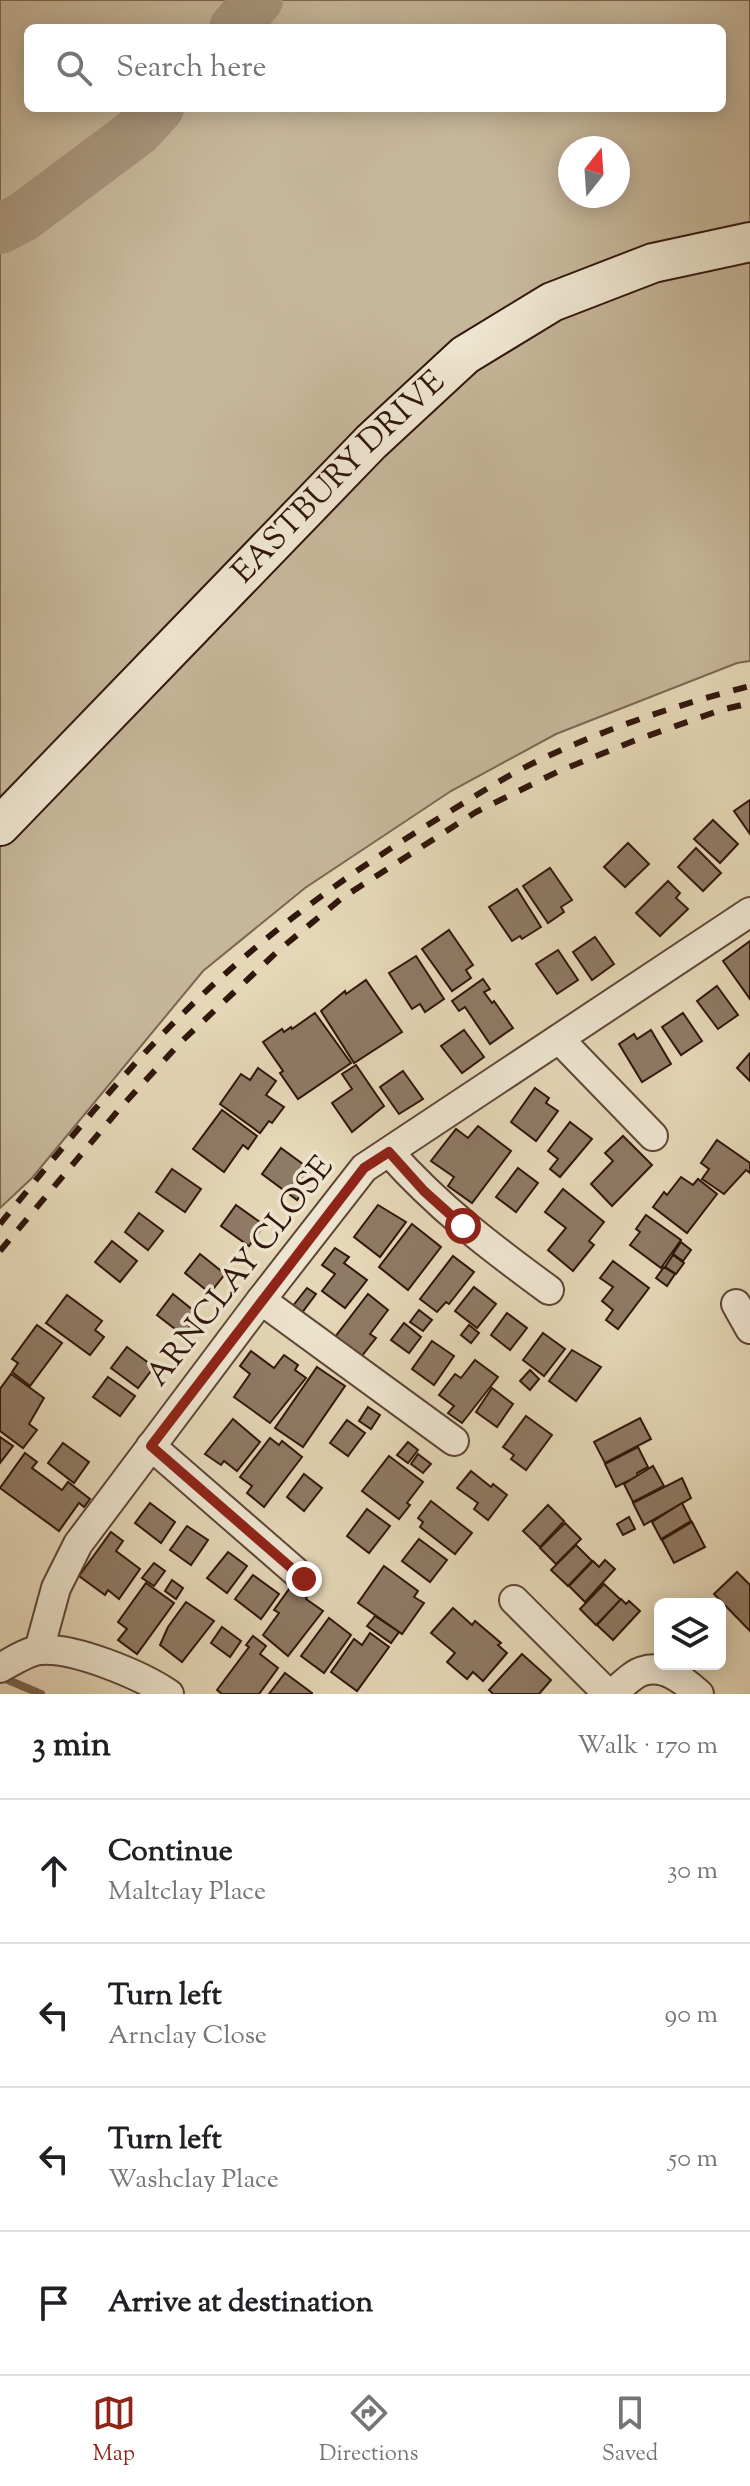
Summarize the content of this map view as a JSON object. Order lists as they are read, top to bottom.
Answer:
{
  "streets": {
    "street": ["EASTBURY DRIVE", "ARNCLAY CLOSE"]
  },
  "north": "top",
  "page": {
    "search": "Search here",
    "heading": ["3 min", "Walk · 170 m"],
    "list": [
      ["Continue", "Maltclay Place", "30 m"],
      ["Turn left", "Arnclay Close", "90 m"],
      ["Turn left", "Washclay Place", "50 m"],
      "Arrive at destination"
    ],
    "nav": ["Map", "Directions", "Saved"]
  }
}
